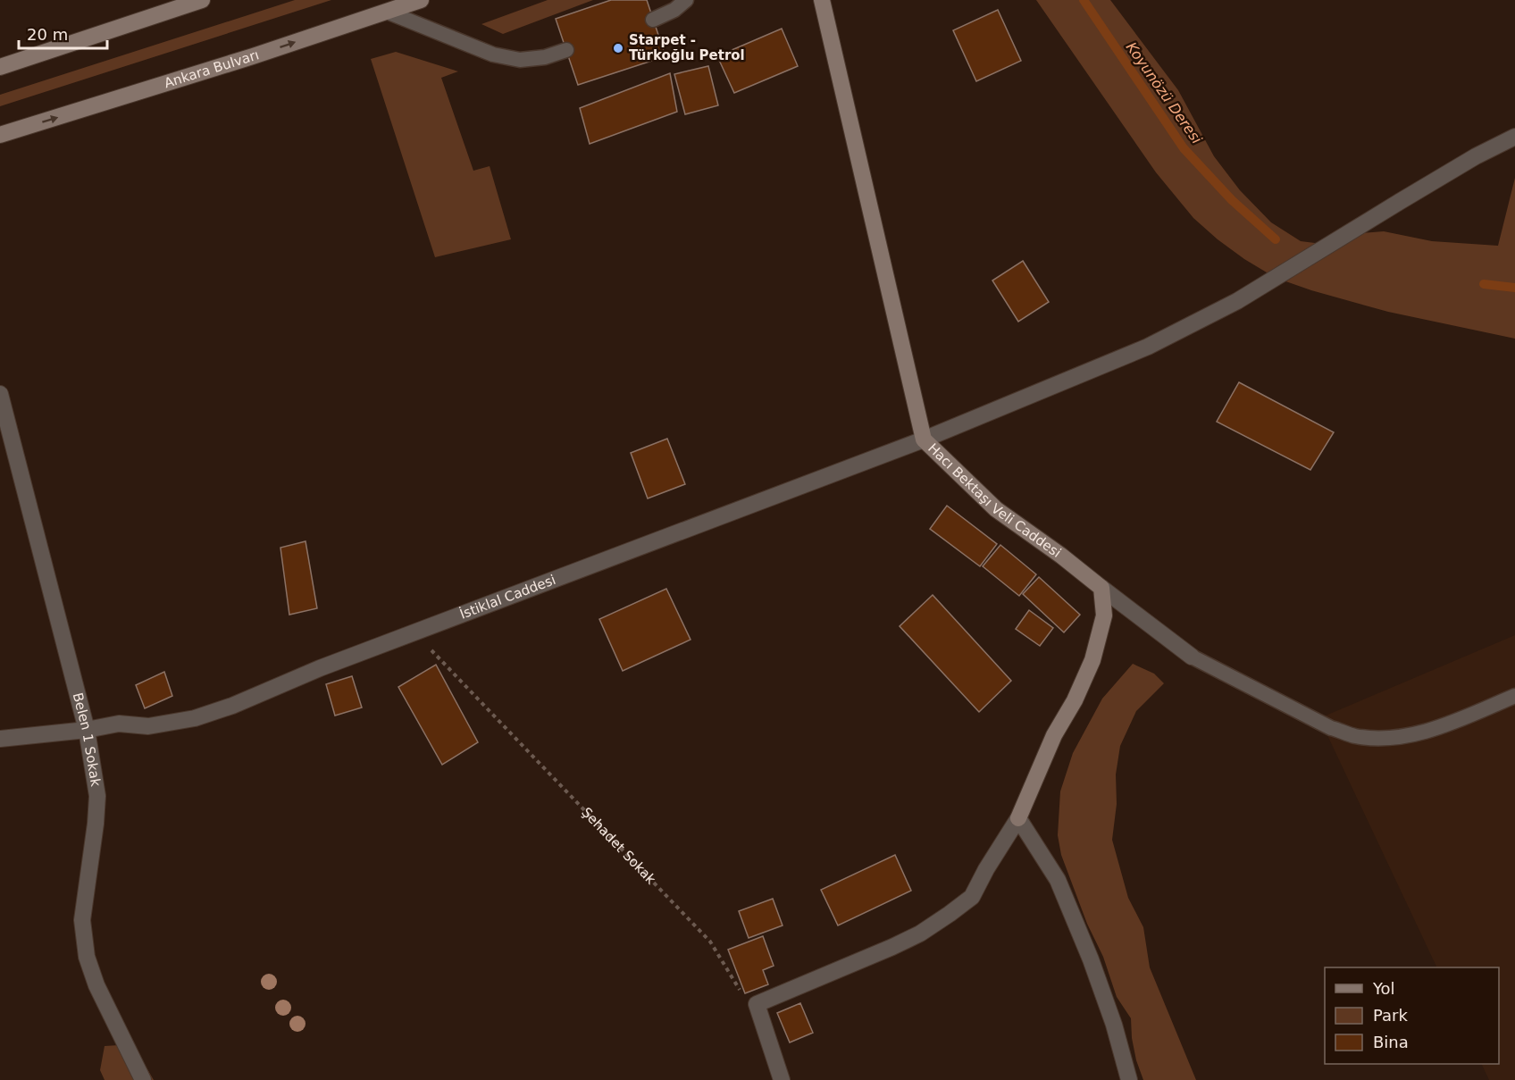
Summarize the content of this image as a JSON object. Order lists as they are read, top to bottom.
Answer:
{
  "streets": {
    "street": [
      "Ankara Bulvarı",
      "Hacı Bektaşı Veli Caddesi",
      "İstiklal Caddesi",
      "Belen 1 Sokak"
    ],
    "path": ["Şehadet Sokak"]
  },
  "crossings": [
    ["Hacı Bektaşı Veli Caddesi", "İstiklal Caddesi"],
    ["İstiklal Caddesi", "Belen 1 Sokak"],
    ["İstiklal Caddesi", "Şehadet Sokak"]
  ],
  "water": ["Koyunözü Deresi"],
  "places": ["Starpet - Türkoğlu Petrol"],
  "legend": ["Yol", "Park", "Bina"],
  "scale_bar": "20 m"
}
